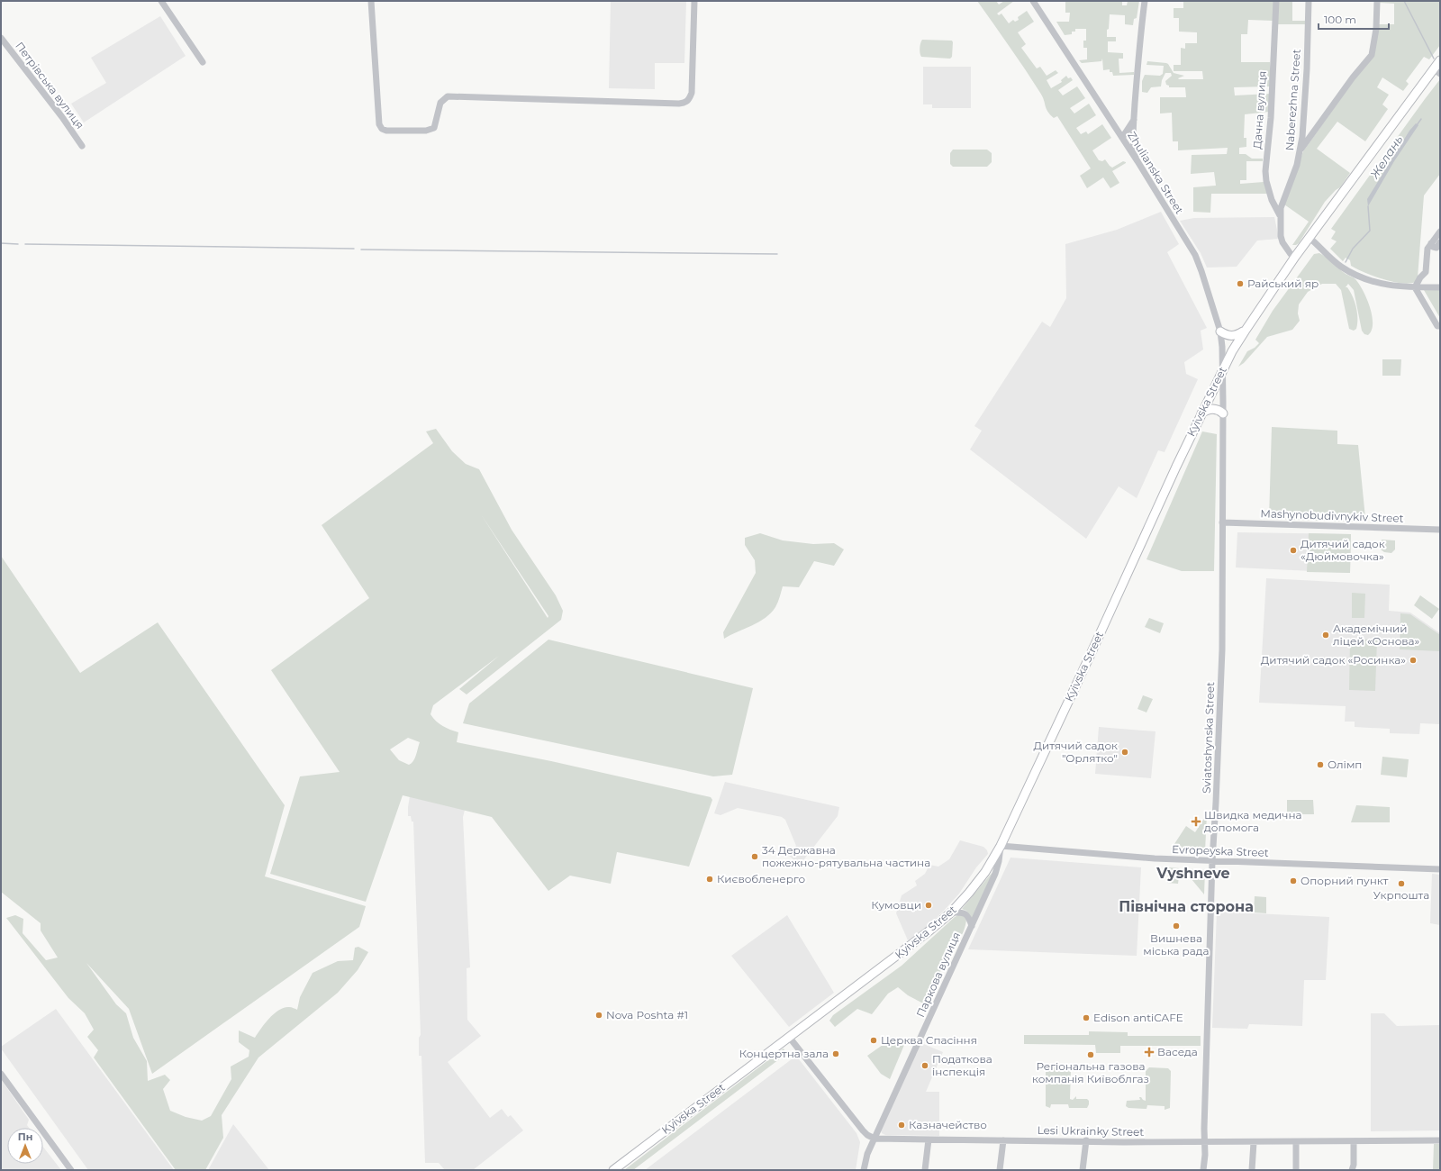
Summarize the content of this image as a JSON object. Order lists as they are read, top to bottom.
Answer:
{
  "streets": {
    "main road": ["Kyivska Street"],
    "street": [
      "Петрівська вулиця",
      "Naberezhna Street",
      "Дачна вулиця",
      "Zhulianska Street",
      "Mashynobudivnykiv Street",
      "Sviatoshynska Street",
      "Evropeyska Street",
      "Паркова вулиця",
      "Lesi Ukrainky Street"
    ]
  },
  "crossings": [
    ["Naberezhna Street", "Дачна вулиця"],
    ["Naberezhna Street", "Kyivska Street"],
    ["Zhulianska Street", "Kyivska Street"],
    ["Zhulianska Street", "Sviatoshynska Street"],
    ["Kyivska Street", "Sviatoshynska Street"],
    ["Kyivska Street", "Evropeyska Street"],
    ["Kyivska Street", "Паркова вулиця"],
    ["Mashynobudivnykiv Street", "Sviatoshynska Street"],
    ["Sviatoshynska Street", "Evropeyska Street"],
    ["Sviatoshynska Street", "Lesi Ukrainky Street"],
    ["Evropeyska Street", "Паркова вулиця"],
    ["Паркова вулиця", "Lesi Ukrainky Street"]
  ],
  "districts": ["Vyshneve", "Північна сторона"],
  "water": ["Желань"],
  "places": {
    "other": [
      "Райський яр",
      "Дитячий садок «Дюймовочка»",
      "Академічний ліцей «Основа»",
      "Дитячий садок «Росинка»",
      "Дитячий садок \"Орлятко\"",
      "Олімп",
      "34 Державна пожежно-рятувальна частина",
      "Києвобленерго",
      "Опорний пункт",
      "Укрпошта",
      "Кумовци",
      "Вишнева міська рада",
      "Nova Poshta #1",
      "Edison antiCAFE",
      "Церква Спасіння",
      "Концертна зала",
      "Регіональна газова компанія Київоблгаз",
      "Податкова інспекція",
      "Казначейство"
    ],
    "health": ["Швидка медична допомога", "Васеда"]
  },
  "scale_bar": "100 m",
  "north": "top"
}
